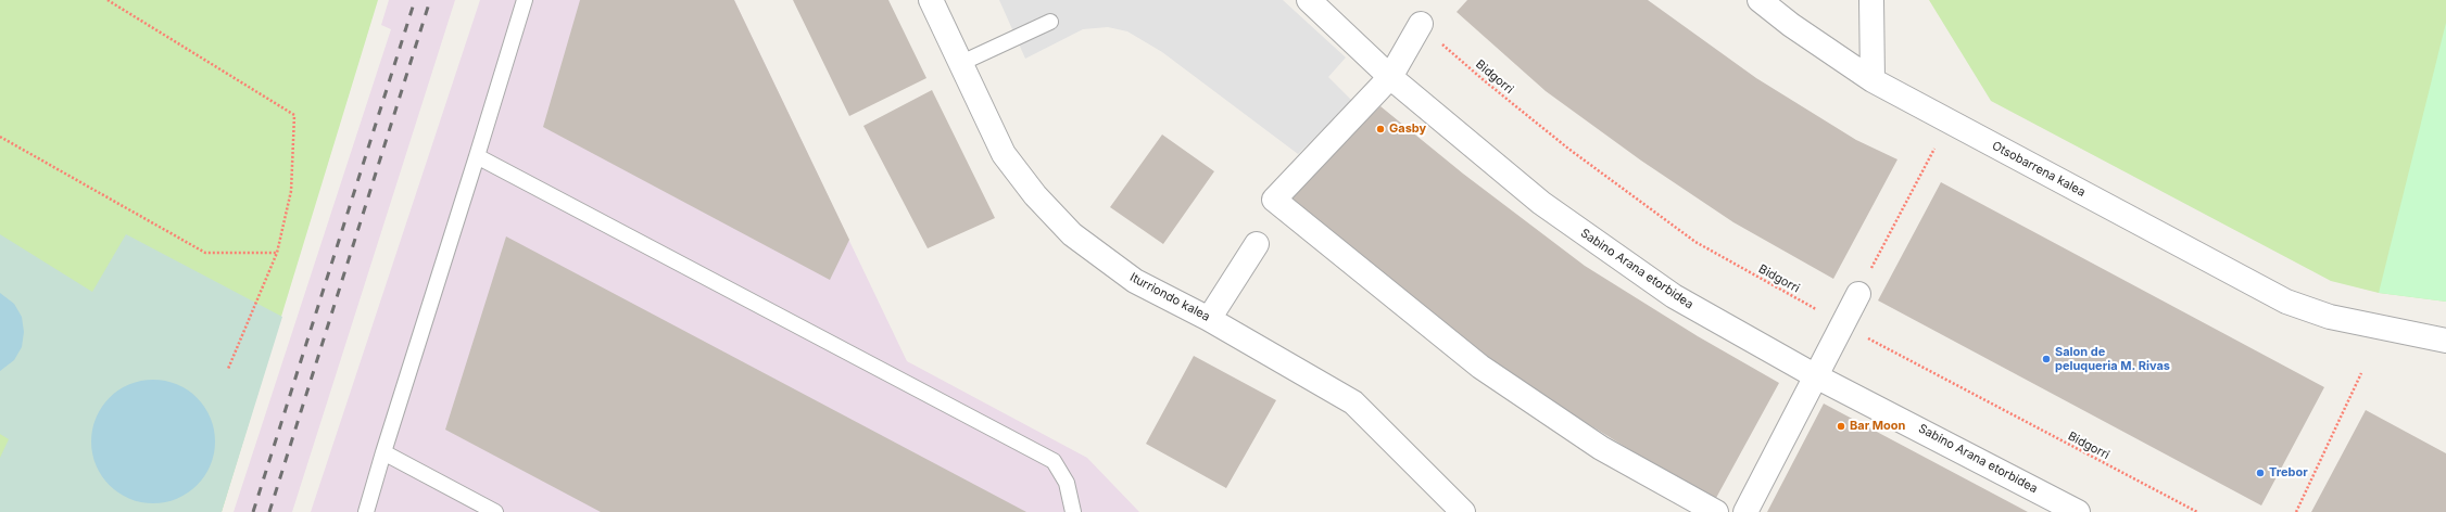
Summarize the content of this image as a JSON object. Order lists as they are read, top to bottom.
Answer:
{
  "streets": {
    "street": ["Otsobarrena kalea", "Sabino Arana etorbidea", "Iturriondo kalea"],
    "path": ["Bidgorri"]
  },
  "places": [
    "Gasby",
    "Salon de peluqueria M. Rivas",
    "Bar Moon",
    "Trebor"
  ]
}
